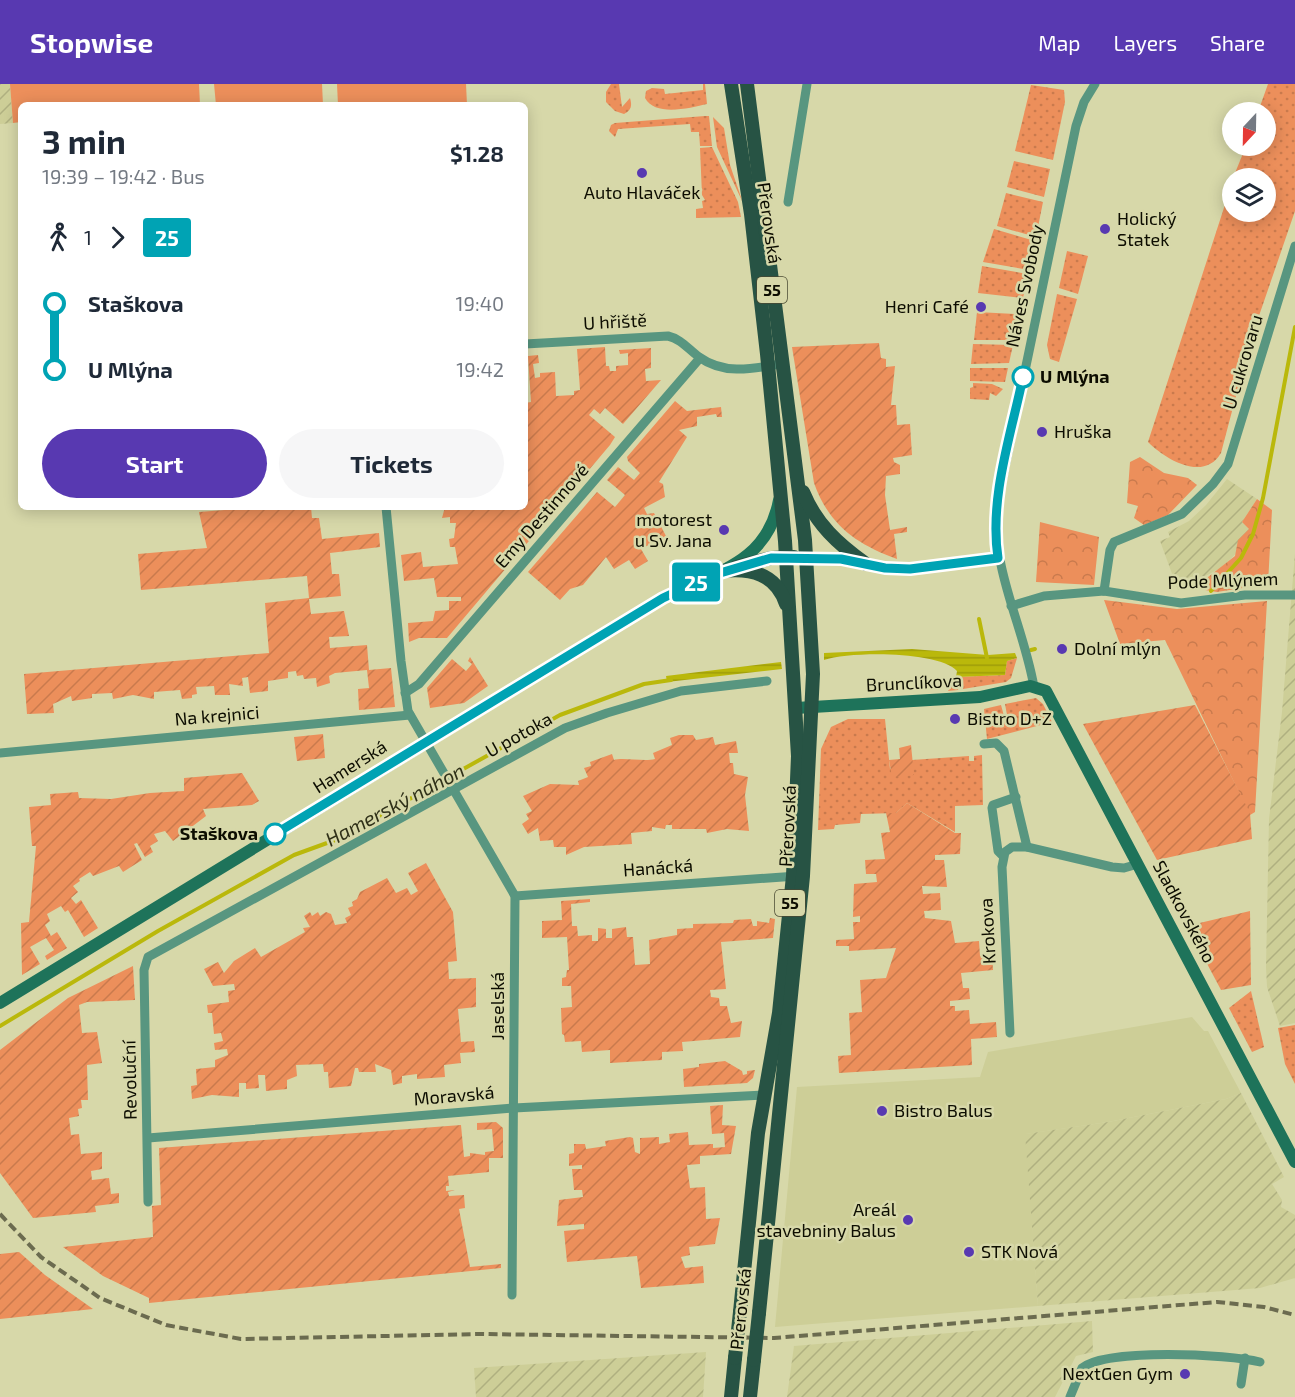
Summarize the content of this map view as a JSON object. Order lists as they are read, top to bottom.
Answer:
{
  "streets": {
    "main road": ["Přerovská", "55"],
    "street": [
      "Náves Svobody",
      "U hřiště",
      "U cukrovaru",
      "Emy Destinnové",
      "Pode Mlýnem",
      "Brunclíkova",
      "Na krejnici",
      "U potoka",
      "Hamerská",
      "Hanácká",
      "Sladkovského",
      "Krokova",
      "Jaselská",
      "Revoluční",
      "Moravská"
    ]
  },
  "crossings": [
    ["Přerovská", "Brunclíkova"],
    ["Přerovská", "Hamerská"],
    ["Přerovská", "Hanácká"],
    ["Přerovská", "Moravská"],
    ["Náves Svobody", "Pode Mlýnem"],
    ["Náves Svobody", "Brunclíkova"],
    ["Náves Svobody", "Sladkovského"],
    ["U hřiště", "Emy Destinnové"],
    ["U cukrovaru", "Pode Mlýnem"],
    ["Brunclíkova", "Sladkovského"],
    ["U potoka", "Revoluční"],
    ["Hanácká", "Jaselská"],
    ["Jaselská", "Moravská"],
    ["Revoluční", "Moravská"]
  ],
  "water": ["Hamerský náhon"],
  "places": [
    "Auto Hlaváček",
    "Holický Statek",
    "Henri Café",
    "U Mlýna",
    "Hruška",
    "motorest u Sv. Jana",
    "Dolní mlýn",
    "Bistro D+Z",
    "Staškova",
    "Bistro Balus",
    "Areál stavebniny Balus",
    "STK Nová",
    "NextGen Gym"
  ],
  "lines": ["bus line 25"],
  "north": "bottom",
  "page": {
    "header": "Stopwise",
    "nav": ["Map", "Layers", "Share"],
    "on_map": "25",
    "heading": ["3 min", "19:39 – 19:42 · Bus", "$1.28"],
    "legs": ["1", "25"],
    "list": [
      {
        "name": "Staškova",
        "value": "19:40"
      },
      {
        "name": "U Mlýna",
        "value": "19:42"
      }
    ],
    "buttons": ["Start", "Tickets"]
  }
}
